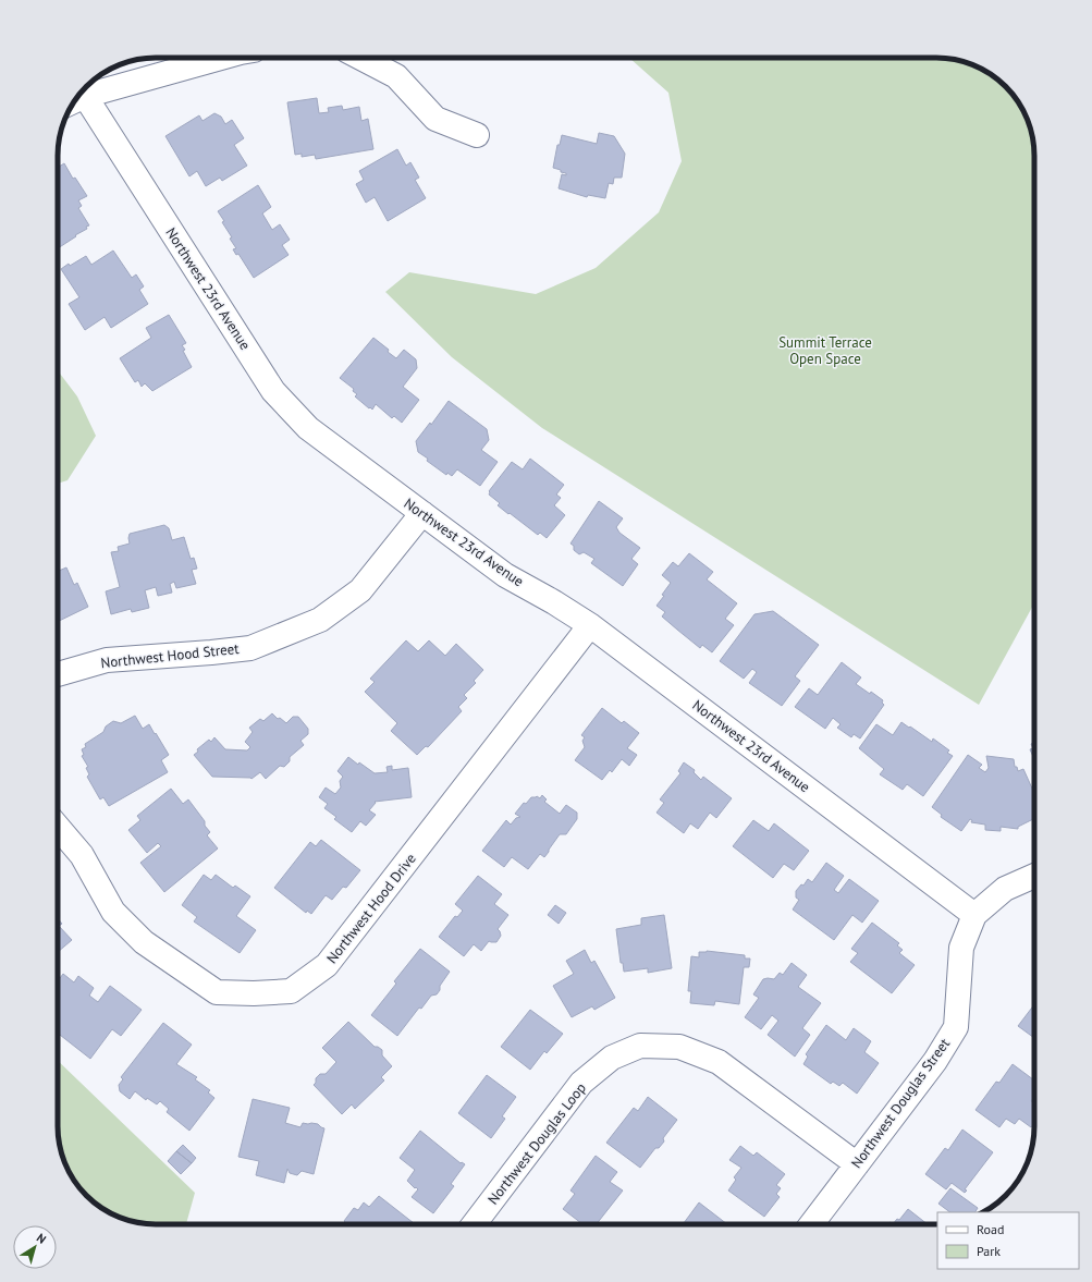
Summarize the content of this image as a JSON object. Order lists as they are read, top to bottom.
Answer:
{
  "streets": {
    "street": [
      "Northwest 23rd Avenue",
      "Northwest Hood Street",
      "Northwest Hood Drive",
      "Northwest Douglas Street",
      "Northwest Douglas Loop"
    ]
  },
  "crossings": [
    ["Northwest 23rd Avenue", "Northwest Hood Street"],
    ["Northwest 23rd Avenue", "Northwest Hood Drive"],
    ["Northwest 23rd Avenue", "Northwest Douglas Street"],
    ["Northwest Douglas Street", "Northwest Douglas Loop"]
  ],
  "parks": ["Summit Terrace Open Space"],
  "legend": ["Road", "Park"],
  "north": "top right"
}
